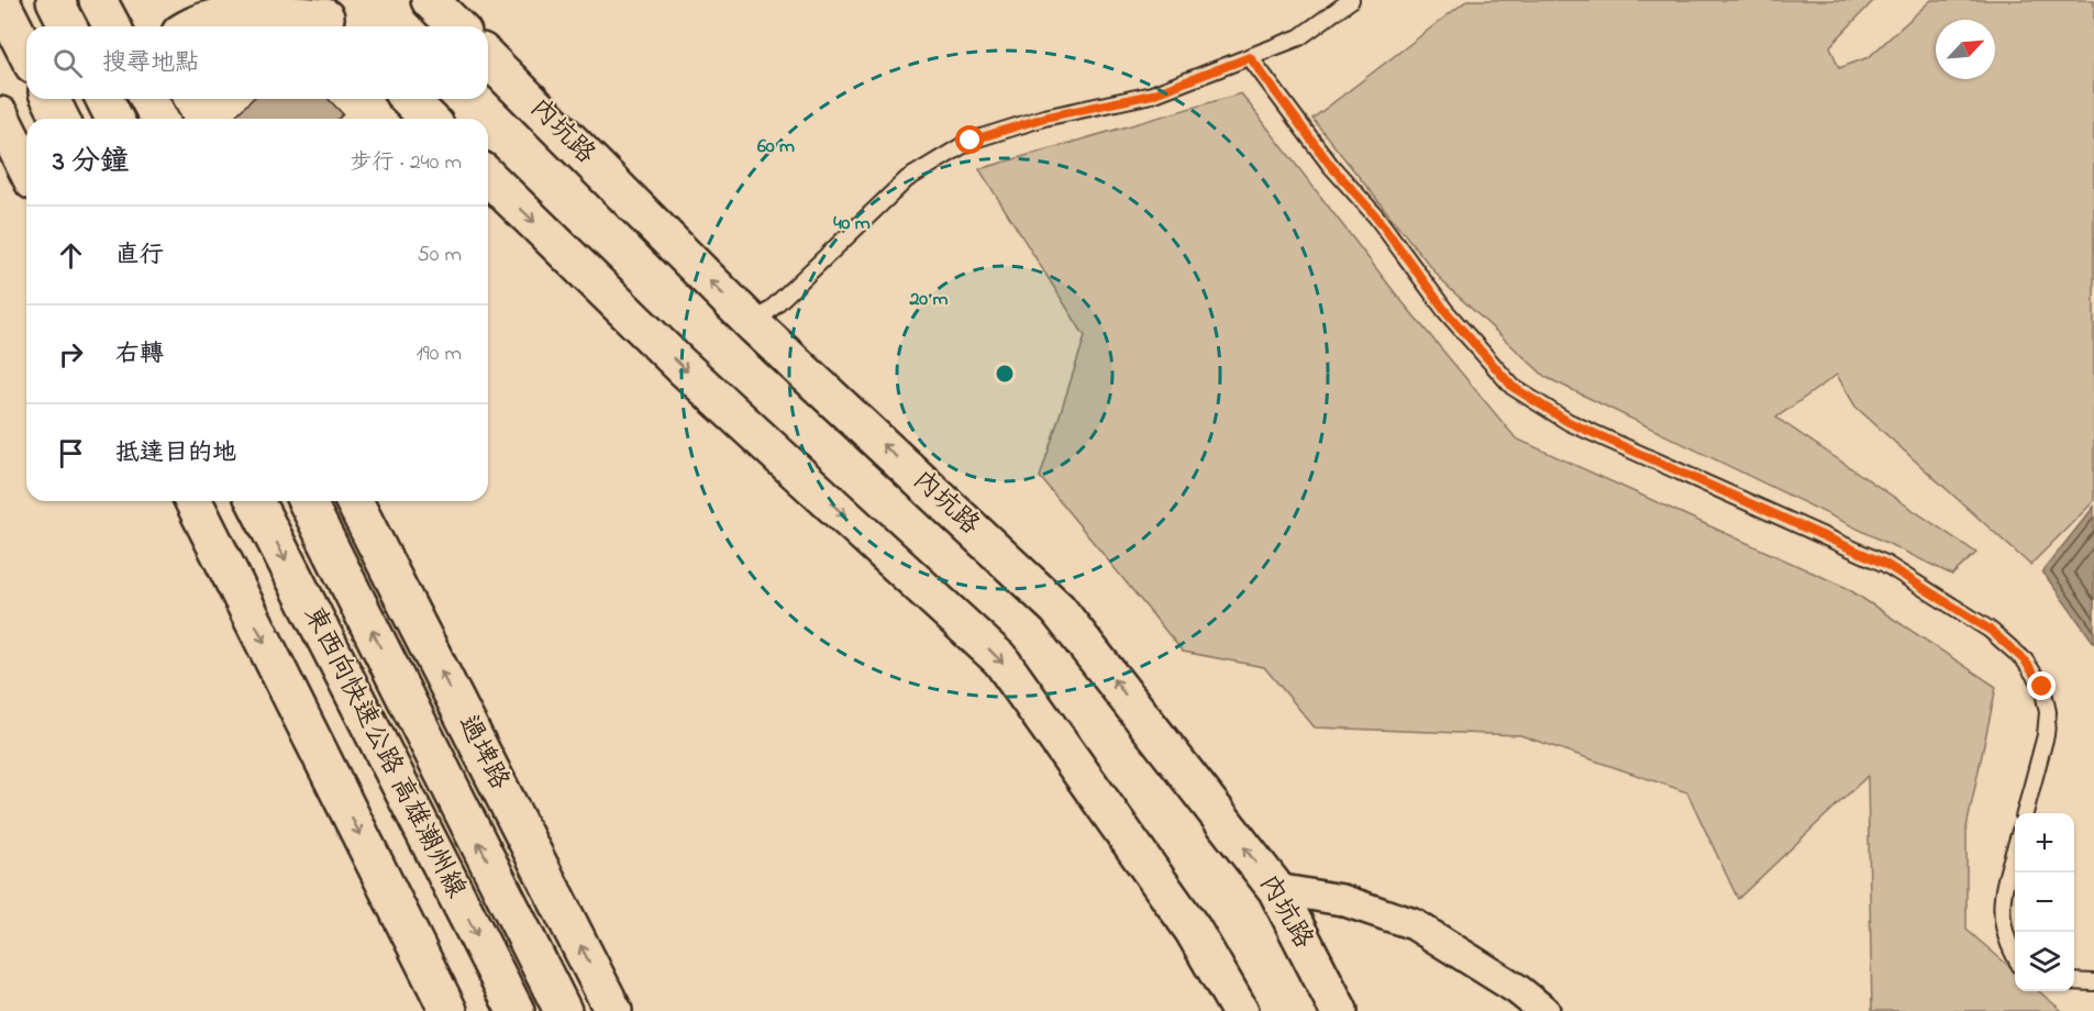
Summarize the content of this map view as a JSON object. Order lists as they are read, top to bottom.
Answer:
{
  "streets": {
    "main road": ["內坑路", "東西向快速公路 高雄潮州線", "過埤路"]
  },
  "north": "top right",
  "page": {
    "search": "搜尋地點",
    "heading": ["3 分鐘", "步行 · 240 m"],
    "list": [
      ["直行", "50 m"],
      ["右轉", "190 m"],
      "抵達目的地"
    ],
    "map_buttons": ["+", "−"]
  },
  "rings": ["60 m", "40 m", "20 m"]
}
